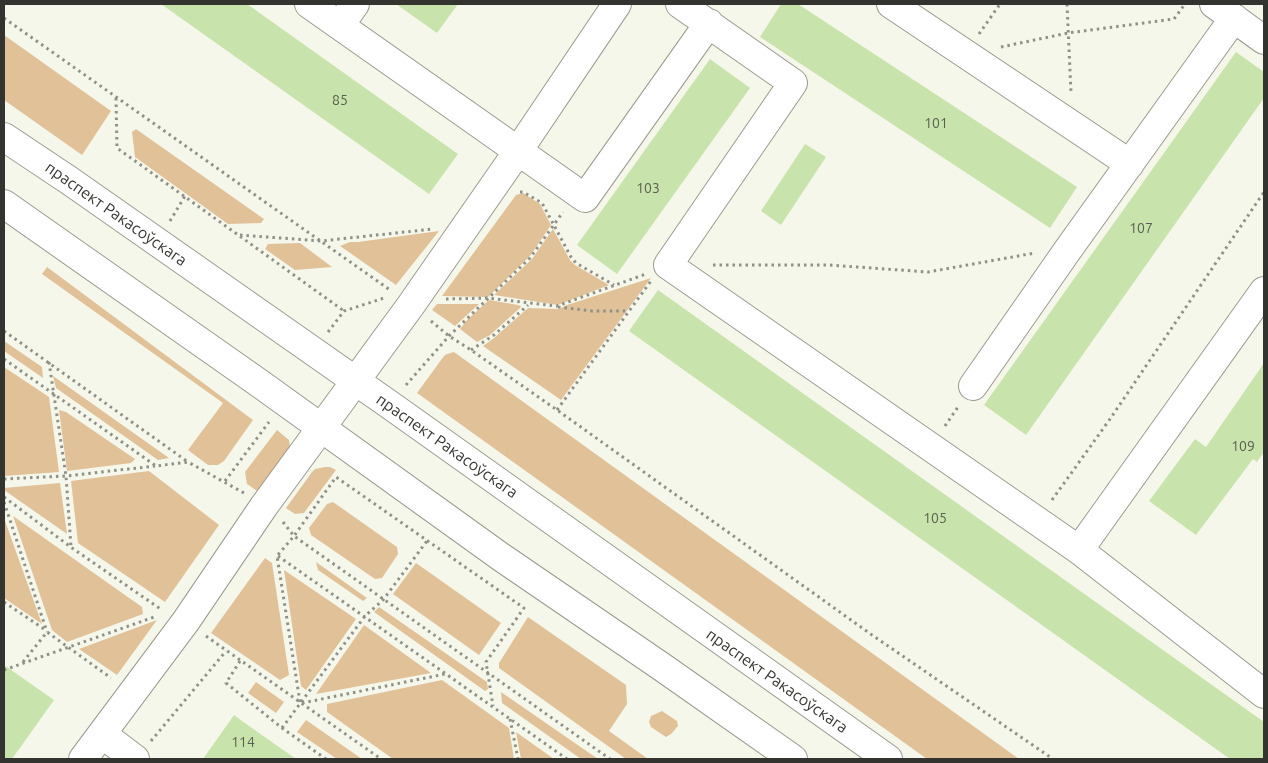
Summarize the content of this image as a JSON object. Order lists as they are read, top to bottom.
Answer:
{
  "streets": {
    "main road": ["праспект Ракасоўскага"]
  },
  "house_numbers": [
    "85",
    "101",
    "103",
    "107",
    "109",
    "105",
    "114"
  ]
}
